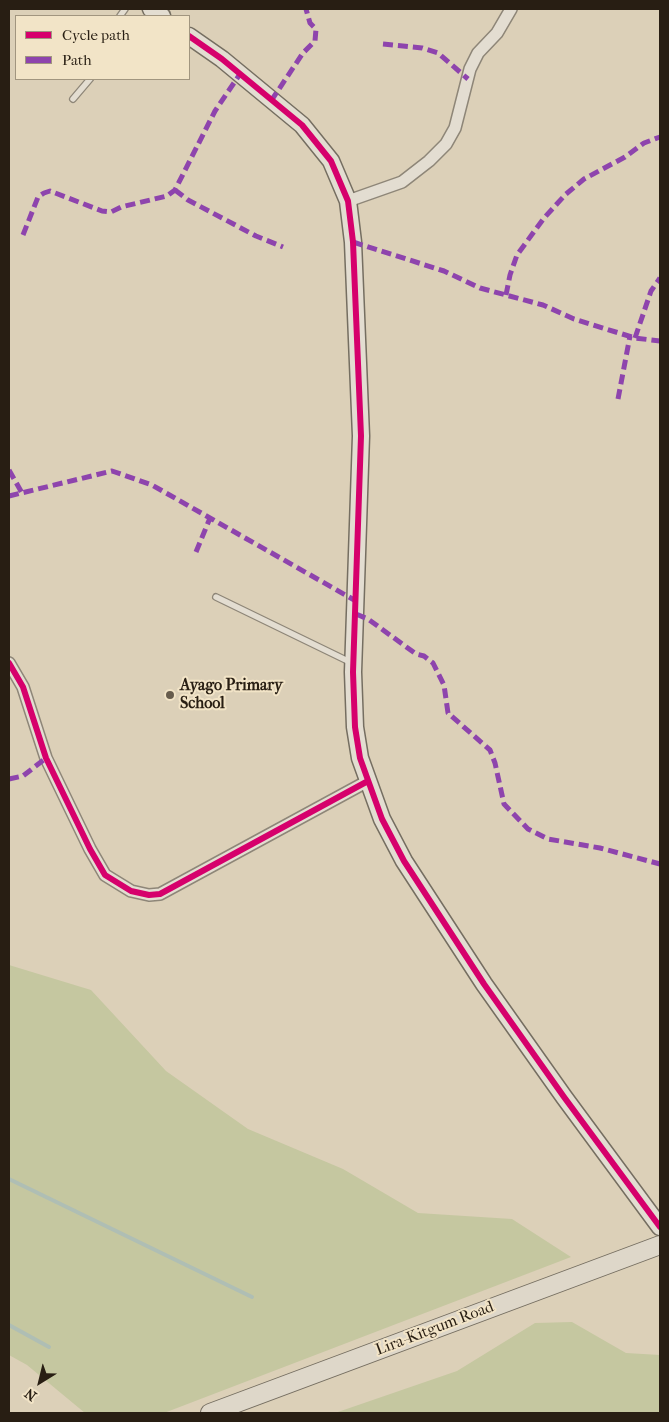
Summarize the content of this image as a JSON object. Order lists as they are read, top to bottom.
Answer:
{
  "streets": {
    "main road": ["Lira-Kitgum Road"]
  },
  "places": ["Ayago Primary School"],
  "legend": ["Cycle path", "Path"],
  "north": "bottom left"
}
